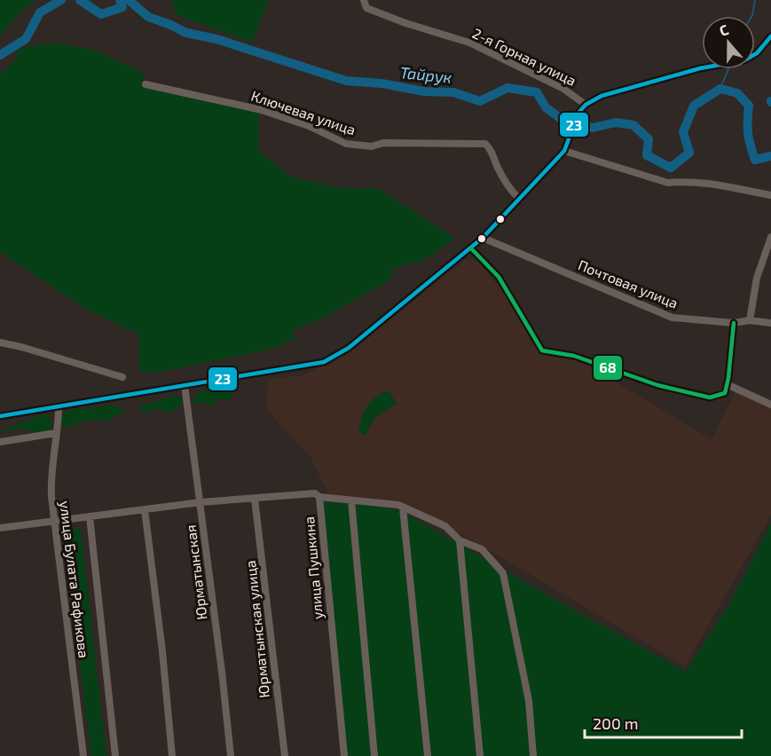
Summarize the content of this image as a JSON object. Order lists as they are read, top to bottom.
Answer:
{
  "streets": {
    "street": [
      "2-я Горная улица",
      "Ключевая улица",
      "Почтовая улица",
      "улица Пушкина",
      "Юрматынская",
      "улица Булата Рафикова",
      "Юрматынская улица"
    ]
  },
  "crossings": [
    ["улица Пушкина", "Юрматынская"],
    ["улица Пушкина", "улица Булата Рафикова"],
    ["улица Пушкина", "Юрматынская улица"]
  ],
  "water": ["Тайрук"],
  "lines": ["transit line 23", "transit line 68"],
  "scale_bar": "200 m",
  "north": "top"
}
